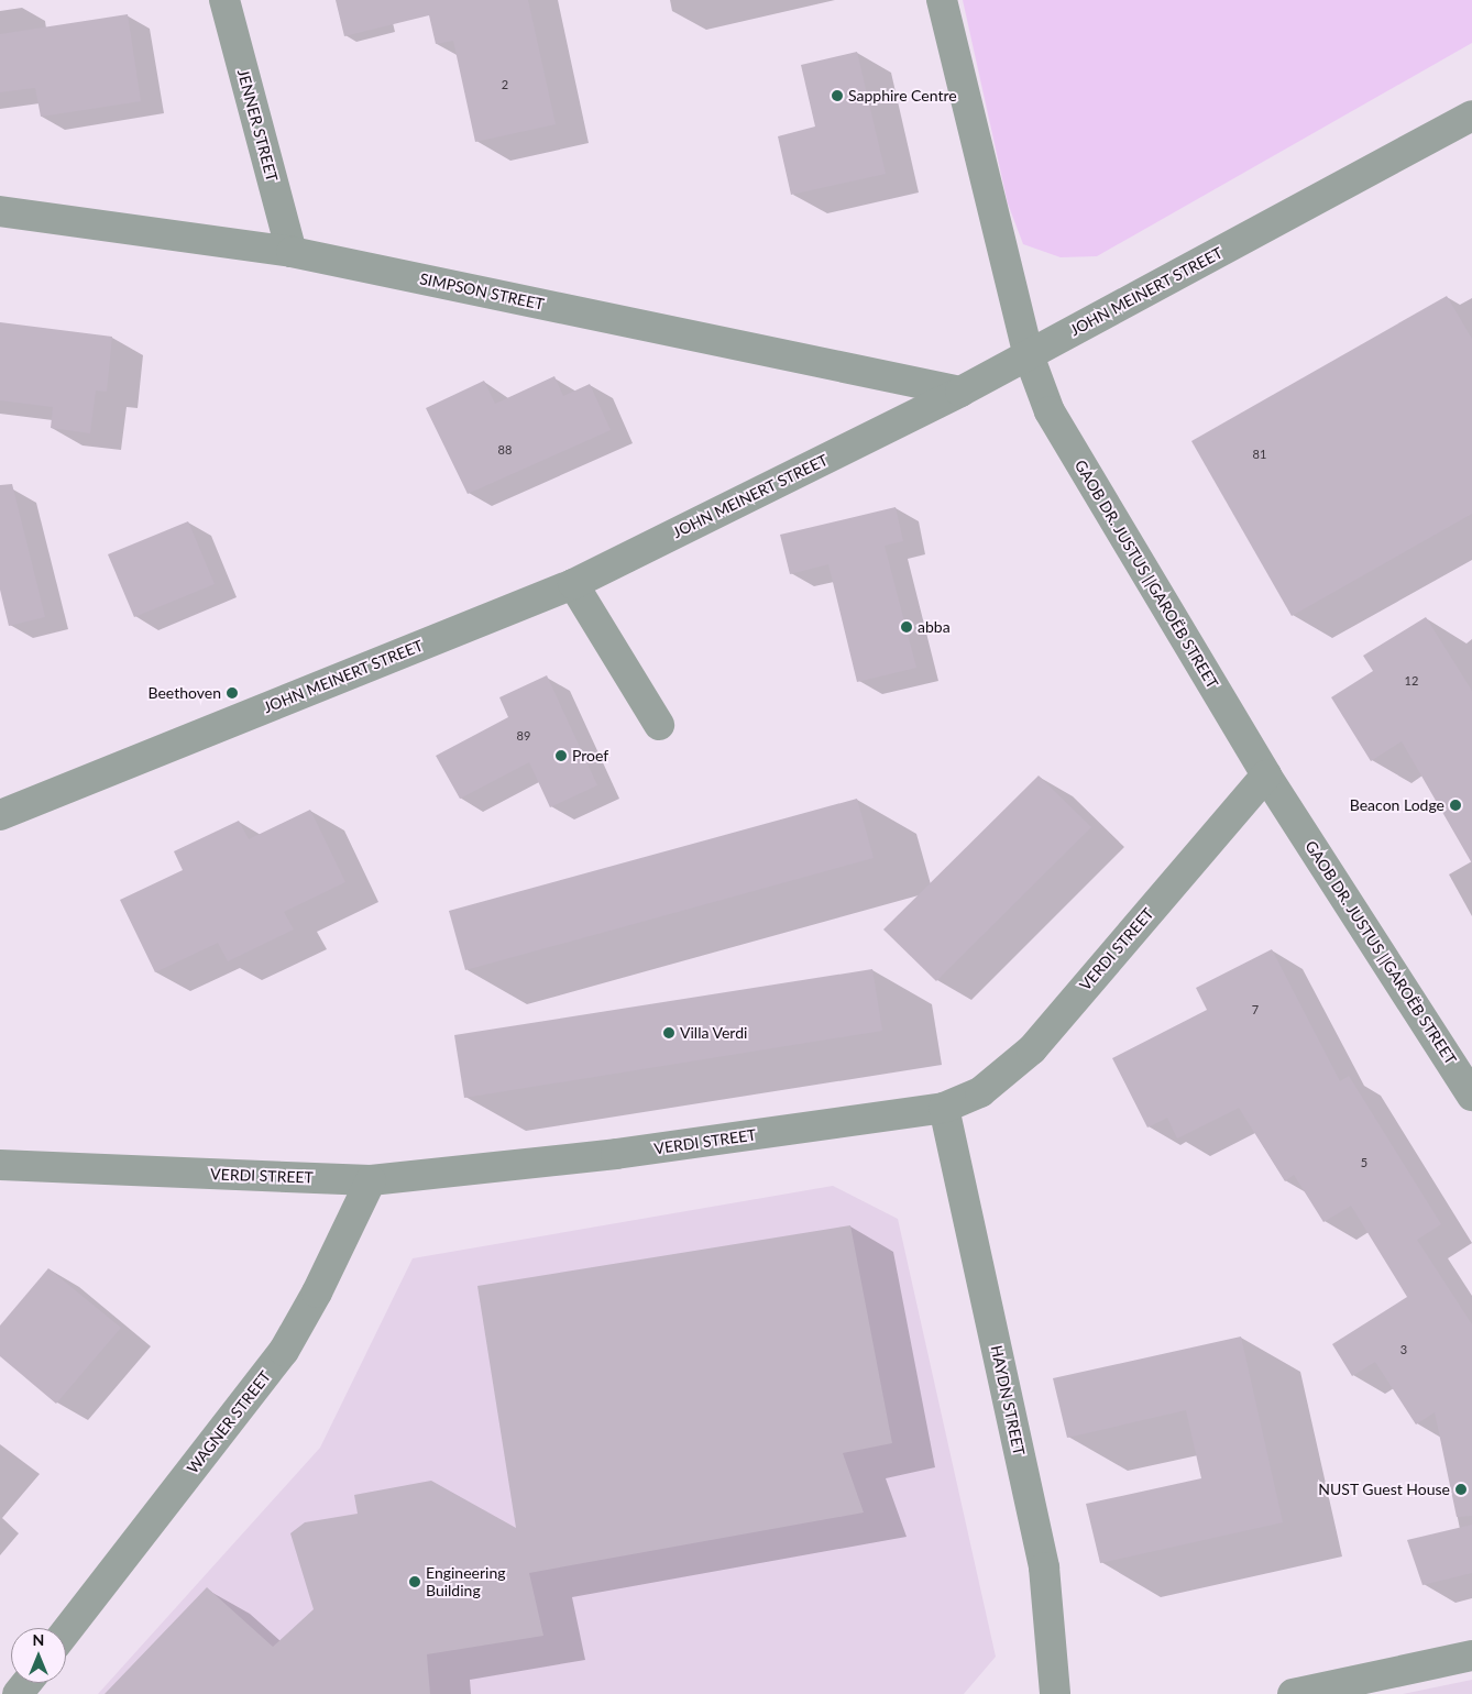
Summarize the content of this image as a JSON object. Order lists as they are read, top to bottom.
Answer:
{
  "streets": {
    "street": [
      "JENNER STREET",
      "SIMPSON STREET",
      "JOHN MEINERT STREET",
      "GAOB DR. JUSTUS ǁGAROËB STREET",
      "VERDI STREET",
      "HAYDN STREET",
      "WAGNER STREET"
    ]
  },
  "crossings": [
    ["JENNER STREET", "SIMPSON STREET"],
    ["SIMPSON STREET", "JOHN MEINERT STREET"],
    ["JOHN MEINERT STREET", "GAOB DR. JUSTUS ǁGAROËB STREET"],
    ["GAOB DR. JUSTUS ǁGAROËB STREET", "VERDI STREET"],
    ["VERDI STREET", "HAYDN STREET"],
    ["VERDI STREET", "WAGNER STREET"]
  ],
  "places": [
    "Sapphire Centre",
    "abba",
    "Beethoven",
    "Proef",
    "Beacon Lodge",
    "Villa Verdi",
    "NUST Guest House",
    "Engineering Building"
  ],
  "house_numbers": [
    "2",
    "88",
    "81",
    "12",
    "89",
    "7",
    "5",
    "3"
  ],
  "north": "top"
}
